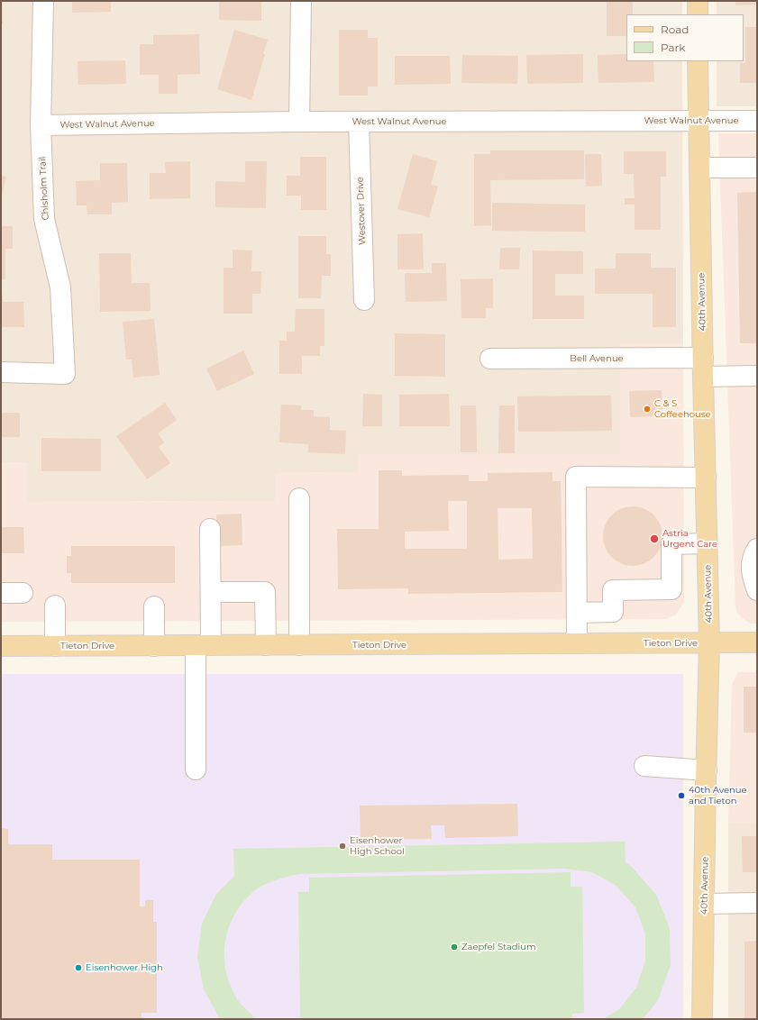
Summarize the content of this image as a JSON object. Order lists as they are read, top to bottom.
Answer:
{
  "streets": {
    "main road": ["40th Avenue", "Tieton Drive"],
    "street": [
      "West Walnut Avenue",
      "Chisholm Trail",
      "Westover Drive",
      "Bell Avenue"
    ]
  },
  "crossings": [
    ["West Walnut Avenue", "Chisholm Trail"],
    ["West Walnut Avenue", "Westover Drive"],
    ["West Walnut Avenue", "40th Avenue"],
    ["40th Avenue", "Bell Avenue"],
    ["40th Avenue", "Tieton Drive"]
  ],
  "places": [
    "C & S Coffeehouse",
    "Astria Urgent Care",
    "40th Avenue and Tieton",
    "Eisenhower High School",
    "Zaepfel Stadium",
    "Eisenhower High"
  ],
  "legend": ["Road", "Park"]
}
